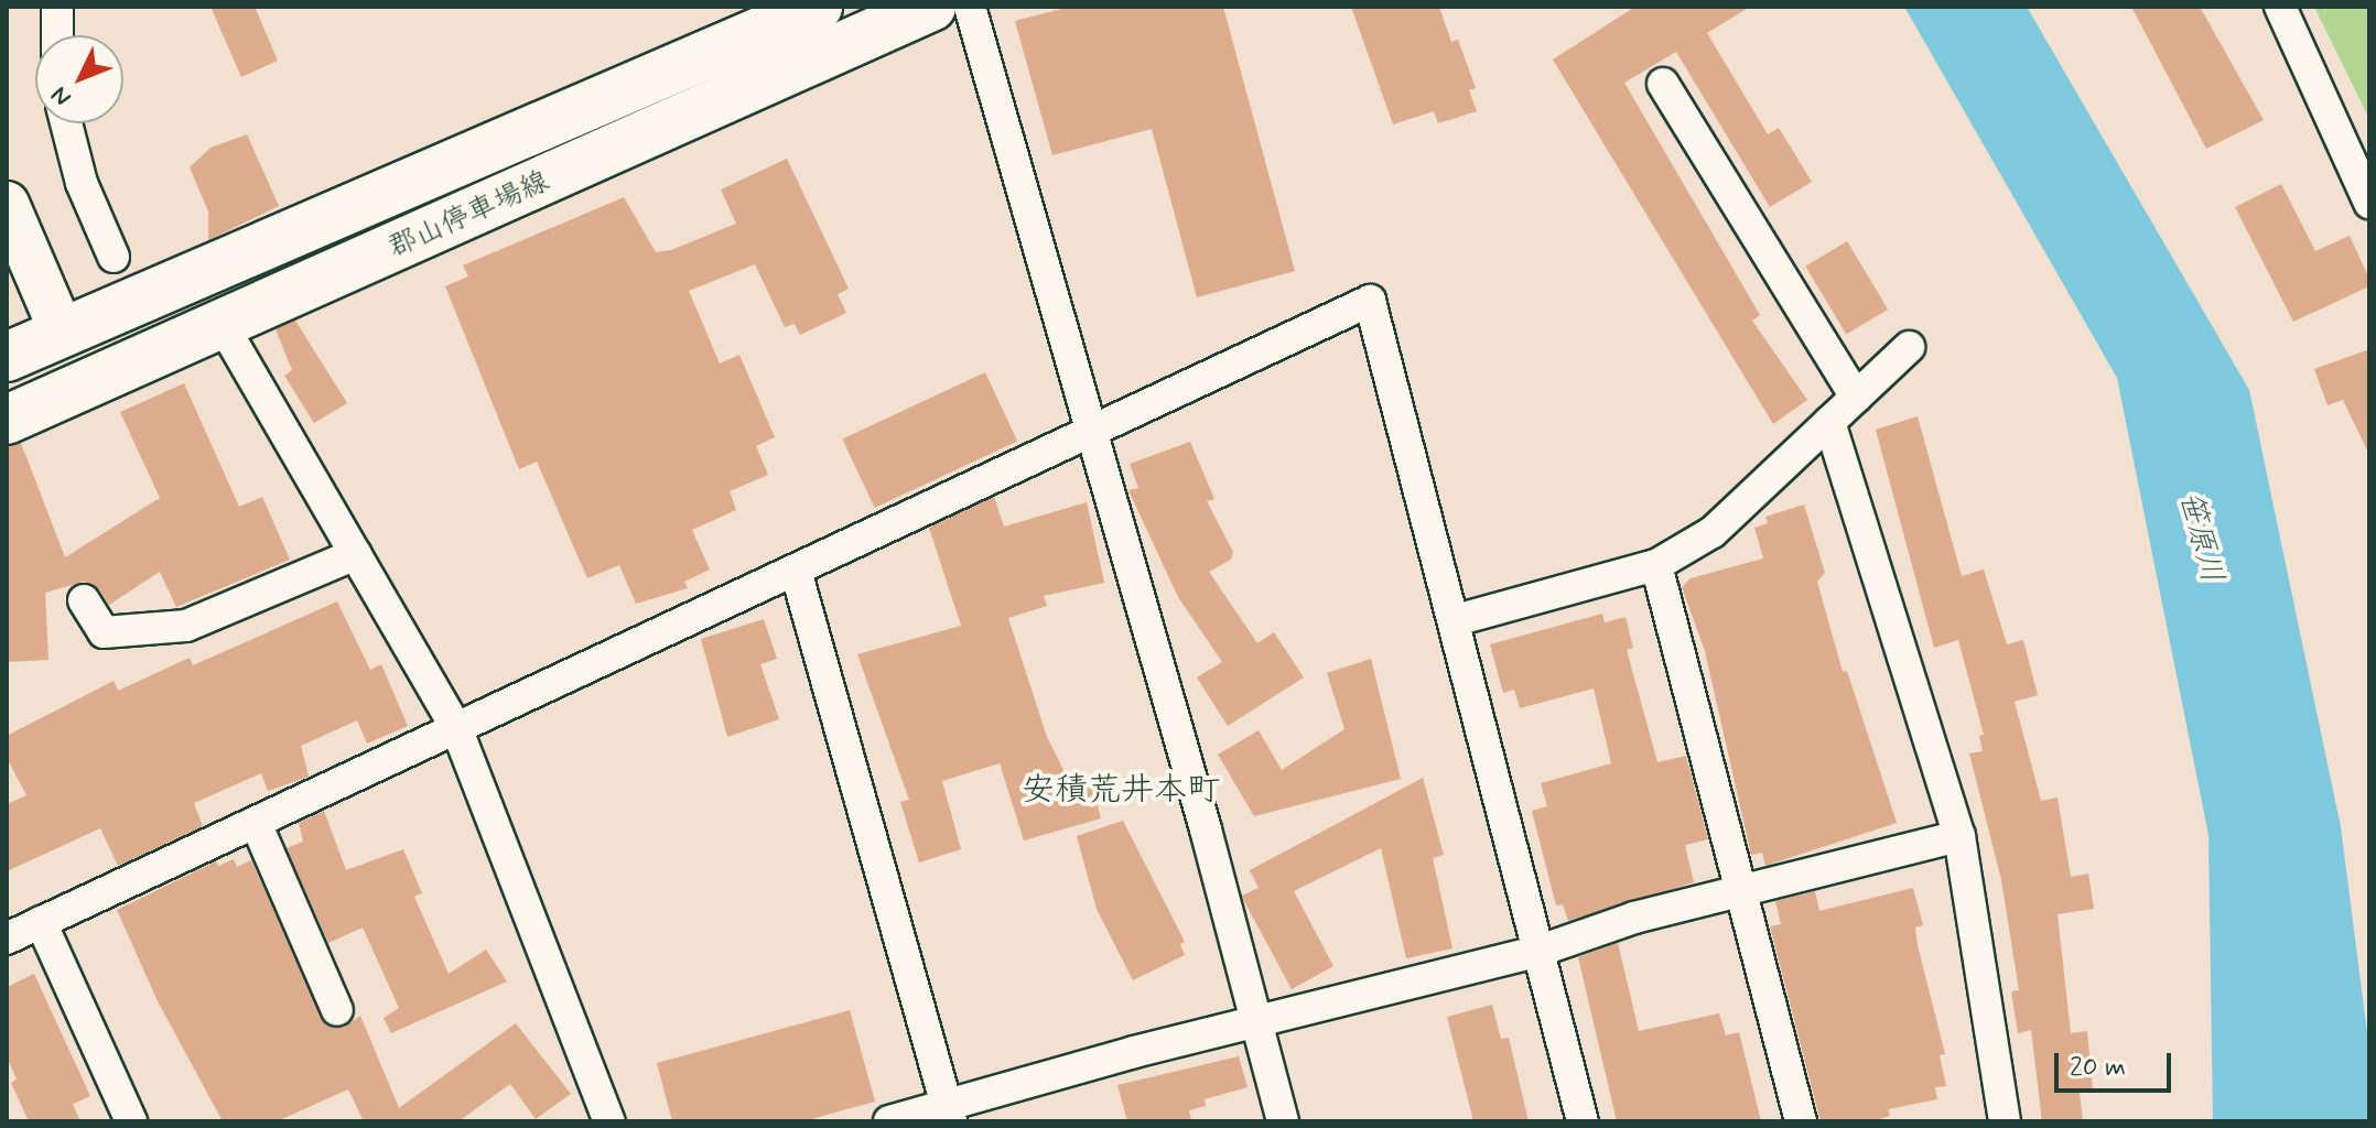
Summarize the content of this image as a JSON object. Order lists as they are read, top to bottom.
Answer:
{
  "streets": {
    "main road": ["郡山停車場線"]
  },
  "districts": ["安積荒井本町"],
  "water": ["笹原川"],
  "scale_bar": "20 m",
  "north": "bottom left"
}
